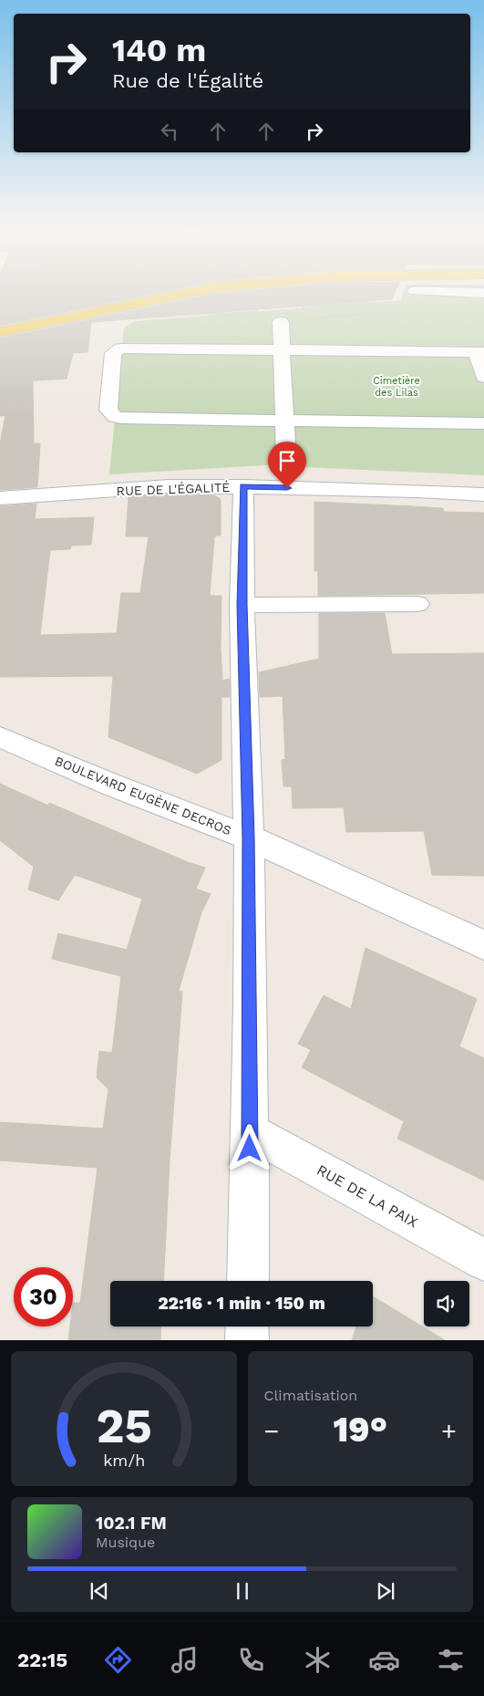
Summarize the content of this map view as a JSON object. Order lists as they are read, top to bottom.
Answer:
{
  "streets": {
    "street": ["RUE DE L'ÉGALITÉ", "BOULEVARD EUGÈNE DECROS", "RUE DE LA PAIX"]
  },
  "parks": ["Cimetière des Lilas"],
  "page": {
    "turn": ["140 m", "Rue de l'Égalité"],
    "limit": "30",
    "trip": "22:16 · 1 min · 150 m",
    "tile": "Climatisation",
    "heat": ["−", "19°", "+"],
    "song": ["102.1 FM", "Musique"],
    "tabs": "22:15",
    "gauge": ["25", "km/h"]
  }
}
